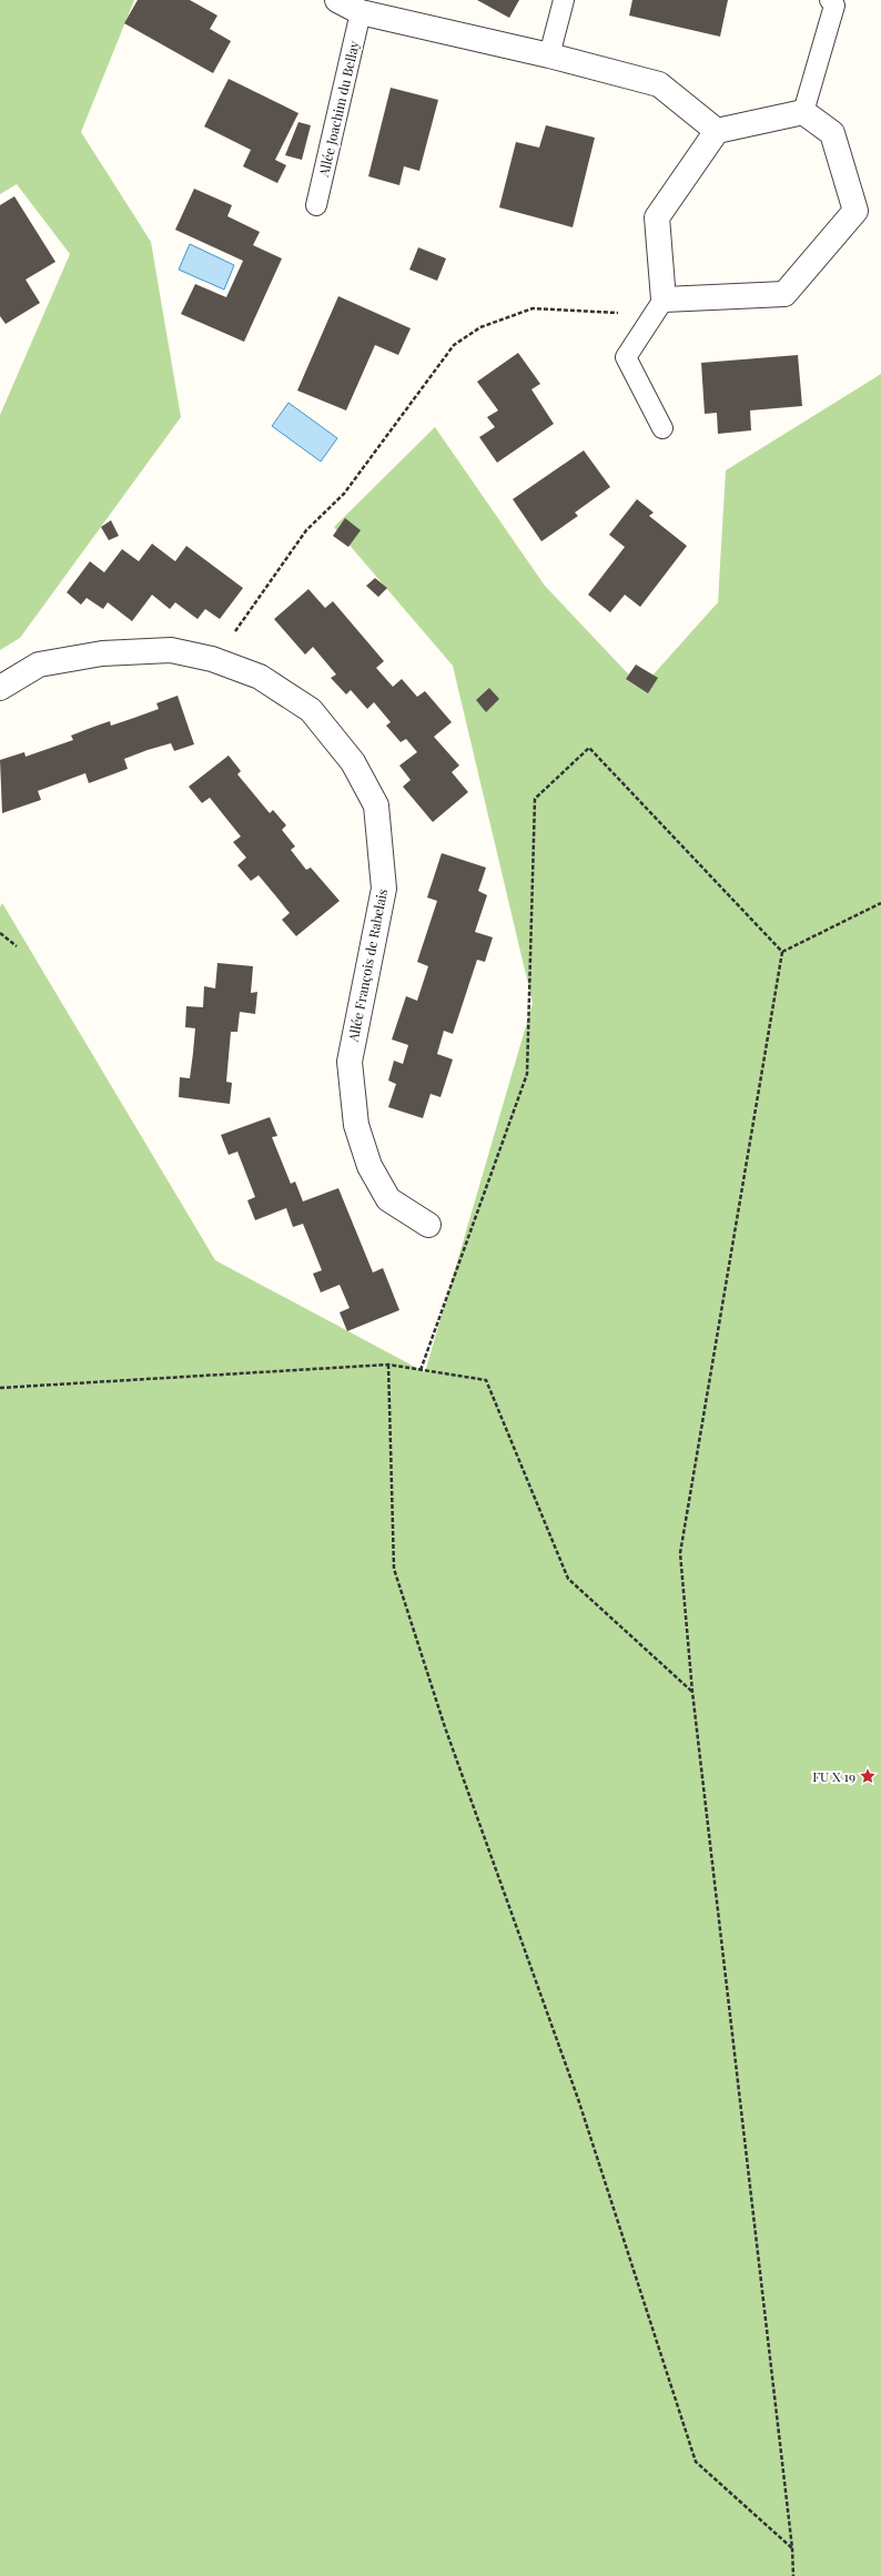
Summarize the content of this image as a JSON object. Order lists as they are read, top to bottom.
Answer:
{
  "streets": {
    "street": ["Allée François de Rabelais"],
    "lane": ["Allée Joachim du Bellay"]
  },
  "places": {
    "place": ["FU X 19"]
  }
}
